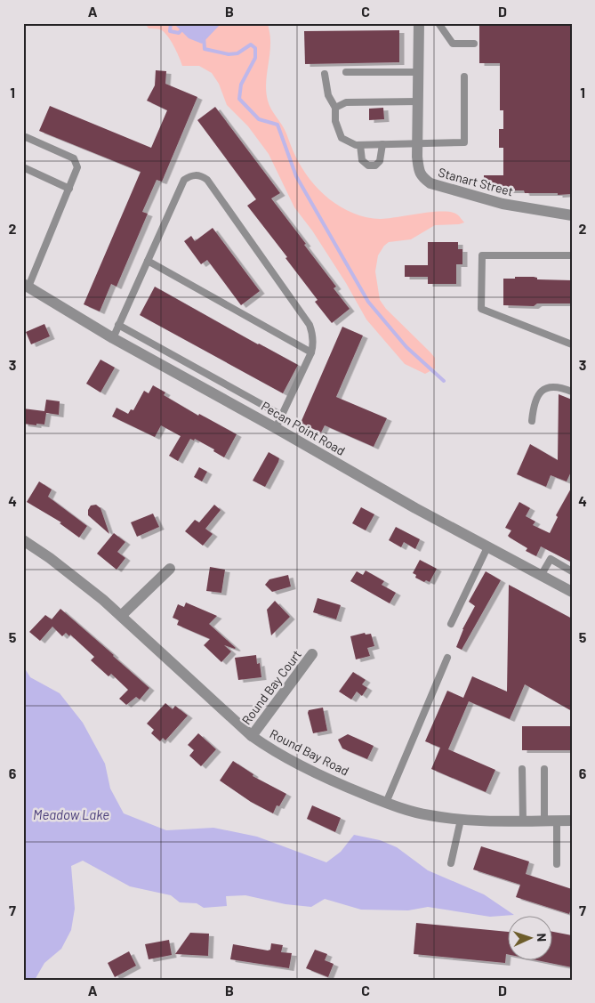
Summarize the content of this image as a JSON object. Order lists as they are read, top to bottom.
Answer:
{
  "streets": {
    "street": [
      "Stanart Street",
      "Pecan Point Road",
      "Round Bay Court",
      "Round Bay Road"
    ]
  },
  "crossings": [
    ["Round Bay Court", "Round Bay Road"]
  ],
  "water": ["Meadow Lake"],
  "north": "right",
  "grid": {
    "columns": [
      "A",
      "B",
      "C",
      "D"
    ],
    "rows": [
      "1",
      "2",
      "3",
      "4",
      "5",
      "6",
      "7"
    ]
  }
}
